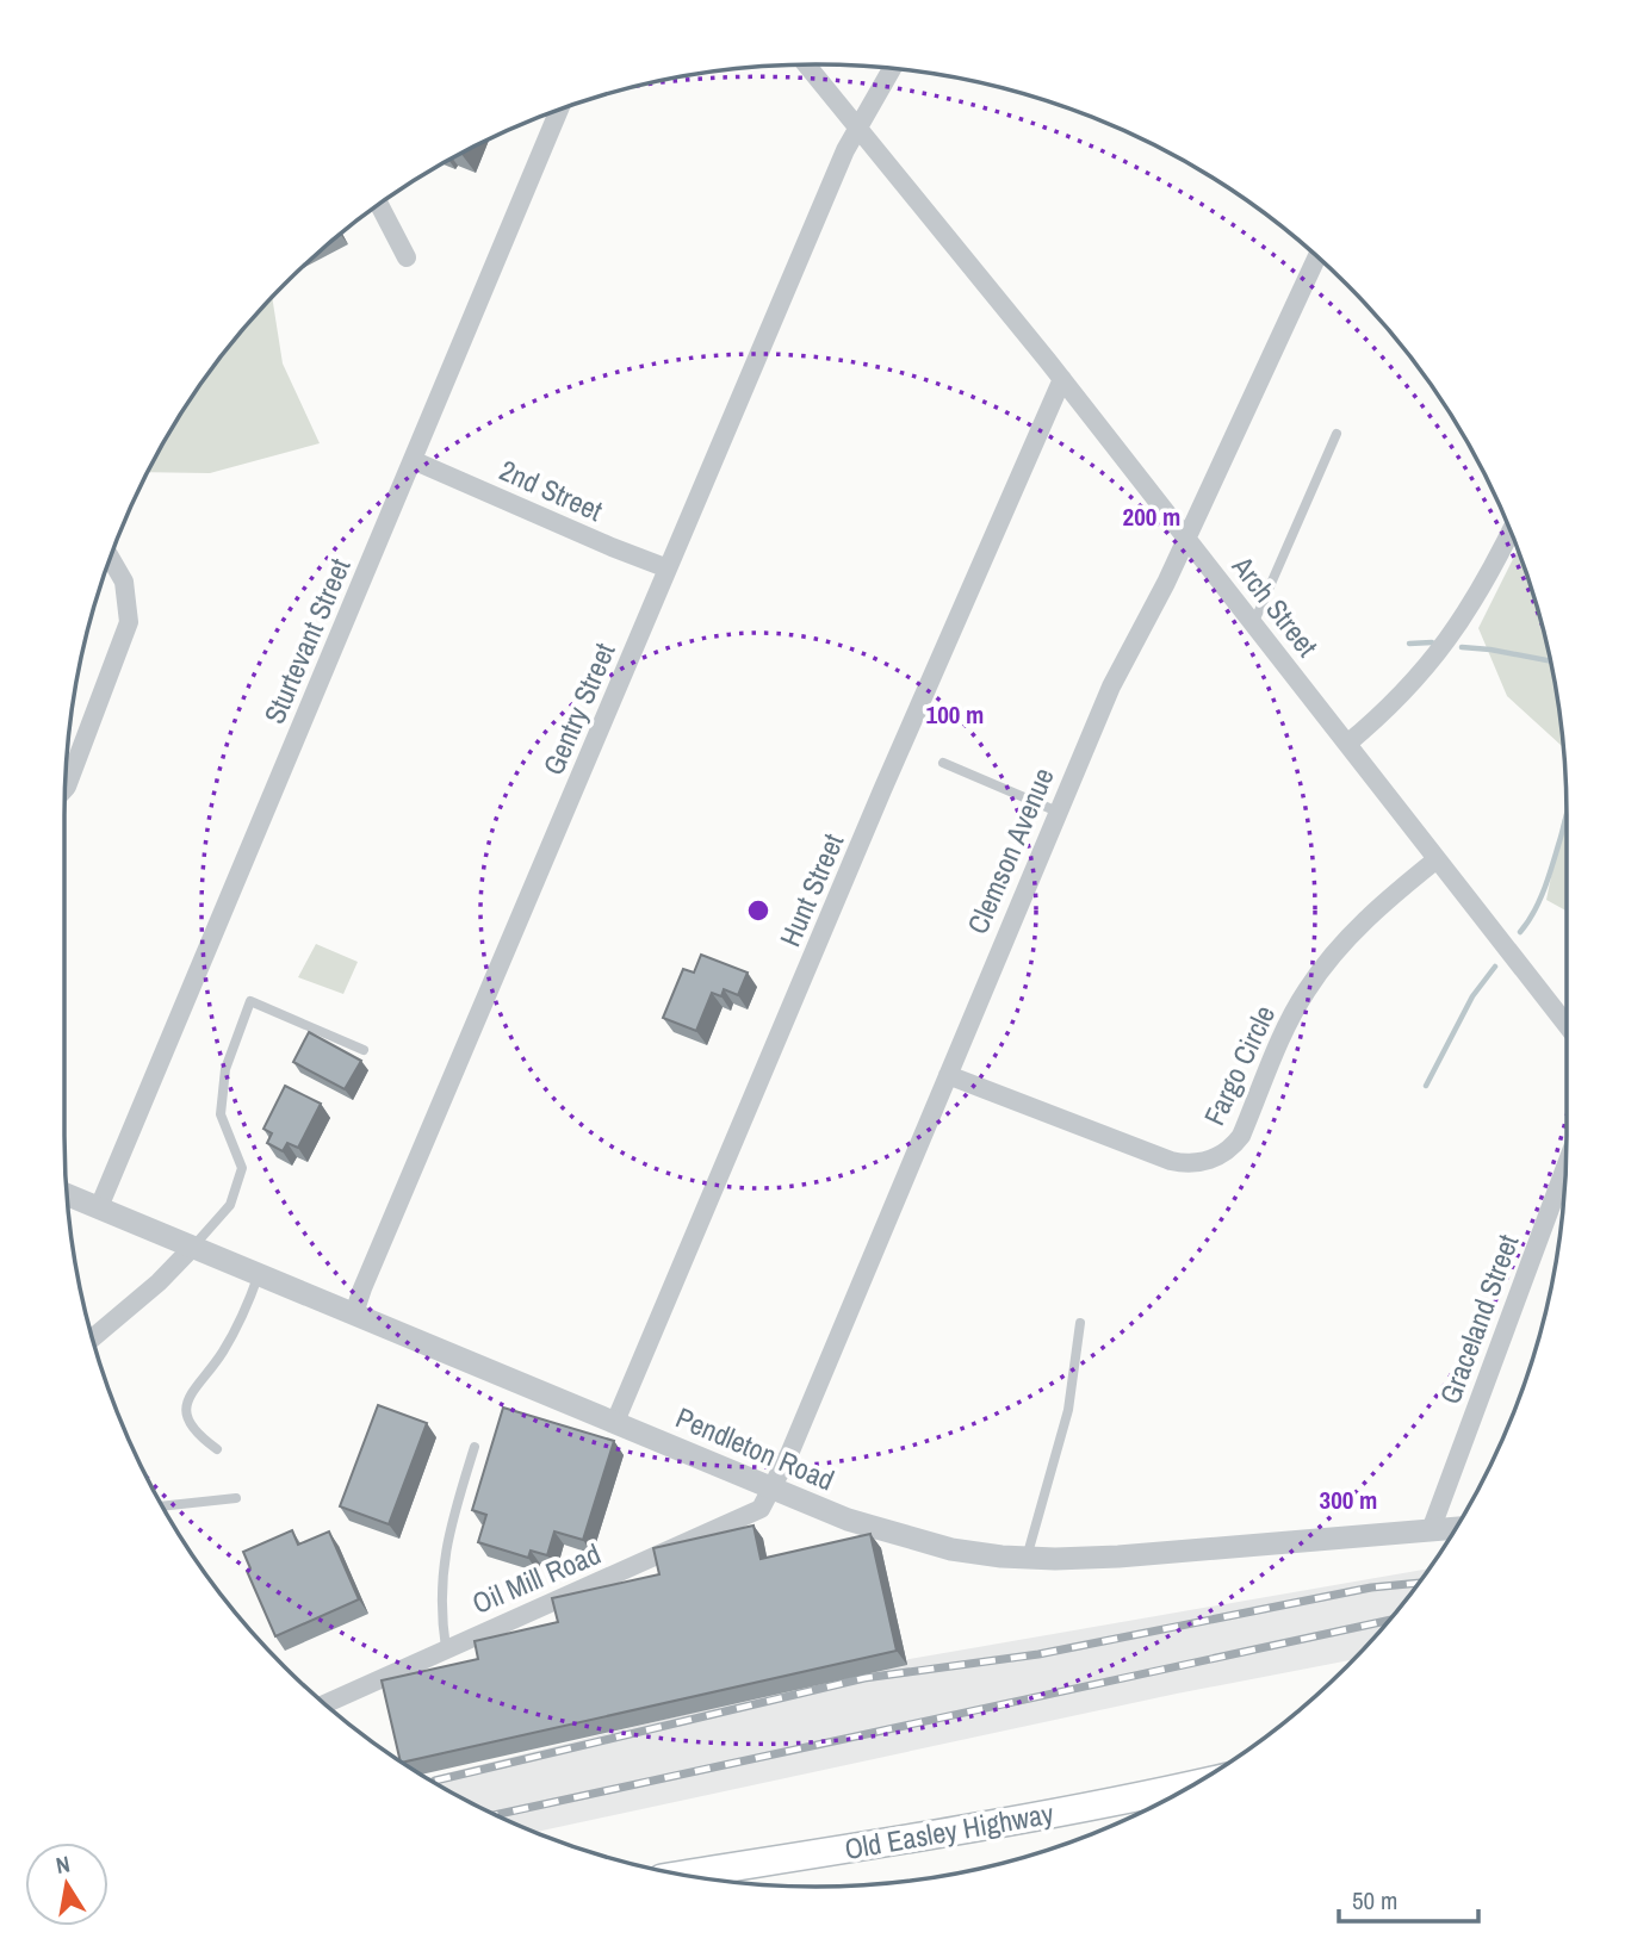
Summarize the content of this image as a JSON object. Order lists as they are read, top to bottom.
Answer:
{
  "streets": {
    "main road": ["Old Easley Highway"],
    "street": [
      "2nd Street",
      "Arch Street",
      "Sturtevant Street",
      "Gentry Street",
      "Clemson Avenue",
      "Hunt Street",
      "Fargo Circle",
      "Graceland Street",
      "Pendleton Road",
      "Oil Mill Road"
    ]
  },
  "crossings": [
    ["2nd Street", "Sturtevant Street"],
    ["2nd Street", "Gentry Street"],
    ["Arch Street", "Gentry Street"],
    ["Arch Street", "Clemson Avenue"],
    ["Arch Street", "Hunt Street"],
    ["Arch Street", "Fargo Circle"],
    ["Sturtevant Street", "Pendleton Road"],
    ["Gentry Street", "Pendleton Road"],
    ["Clemson Avenue", "Fargo Circle"],
    ["Clemson Avenue", "Pendleton Road"],
    ["Clemson Avenue", "Oil Mill Road"],
    ["Hunt Street", "Pendleton Road"],
    ["Graceland Street", "Pendleton Road"],
    ["Pendleton Road", "Oil Mill Road"]
  ],
  "scale_bar": "50 m",
  "north": "top",
  "rings": ["200 m", "100 m", "300 m"]
}
